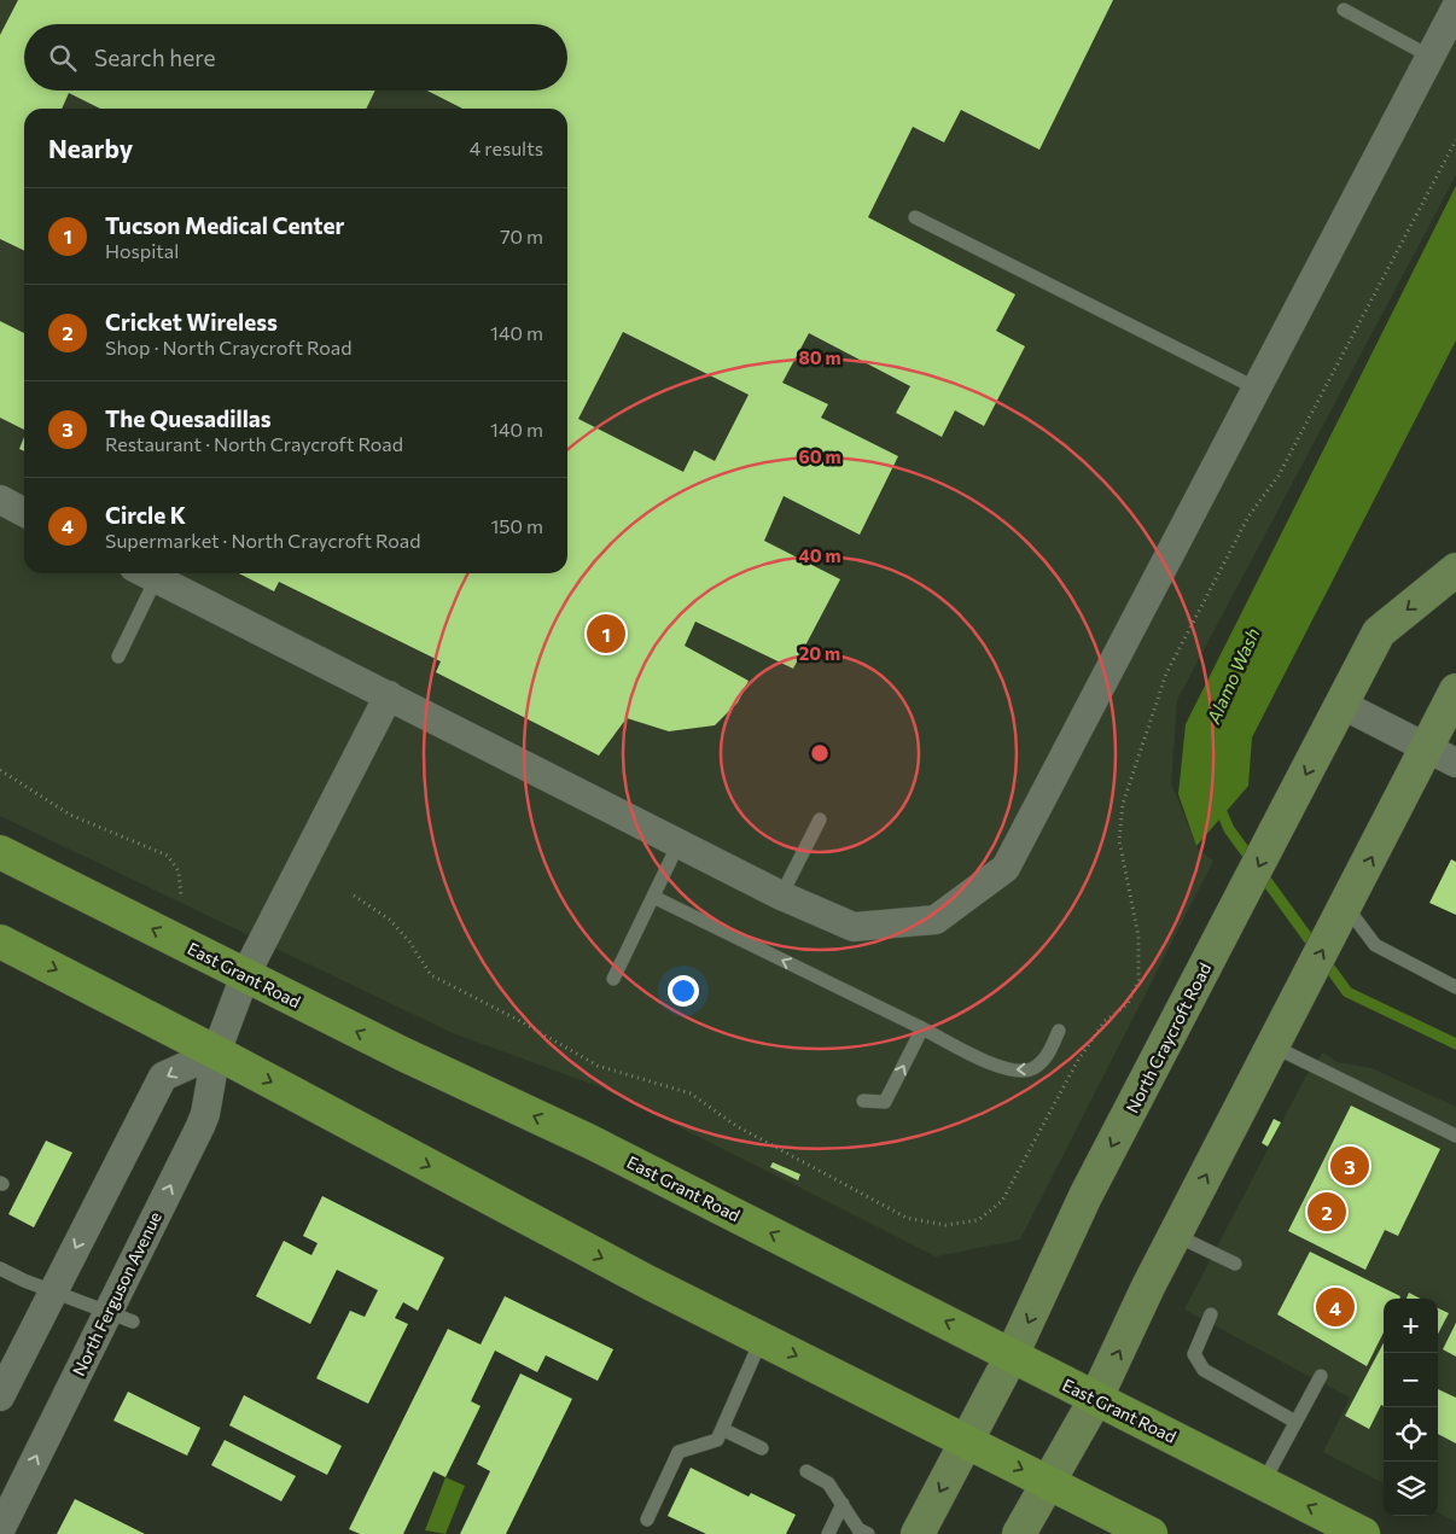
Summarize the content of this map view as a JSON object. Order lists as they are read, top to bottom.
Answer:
{
  "streets": {
    "main road": ["East Grant Road", "North Craycroft Road"],
    "street": ["North Ferguson Avenue"]
  },
  "crossings": [
    ["East Grant Road", "North Craycroft Road"],
    ["East Grant Road", "North Ferguson Avenue"]
  ],
  "water": ["Alamo Wash"],
  "page": {
    "search": "Search here",
    "heading": ["Nearby", "4 results"],
    "list": [
      {
        "mark": "1",
        "name": "Tucson Medical Center",
        "note": "Hospital",
        "value": "70 m"
      },
      {
        "mark": "2",
        "name": "Cricket Wireless",
        "note": "Shop · North Craycroft Road",
        "value": "140 m"
      },
      {
        "mark": "3",
        "name": "The Quesadillas",
        "note": "Restaurant · North Craycroft Road",
        "value": "140 m"
      },
      {
        "mark": "4",
        "name": "Circle K",
        "note": "Supermarket · North Craycroft Road",
        "value": "150 m"
      }
    ],
    "pins": [
      "1",
      "3",
      "2",
      "4"
    ],
    "map_buttons": ["+", "−"]
  },
  "rings": [
    "80 m",
    "60 m",
    "40 m",
    "20 m"
  ]
}
